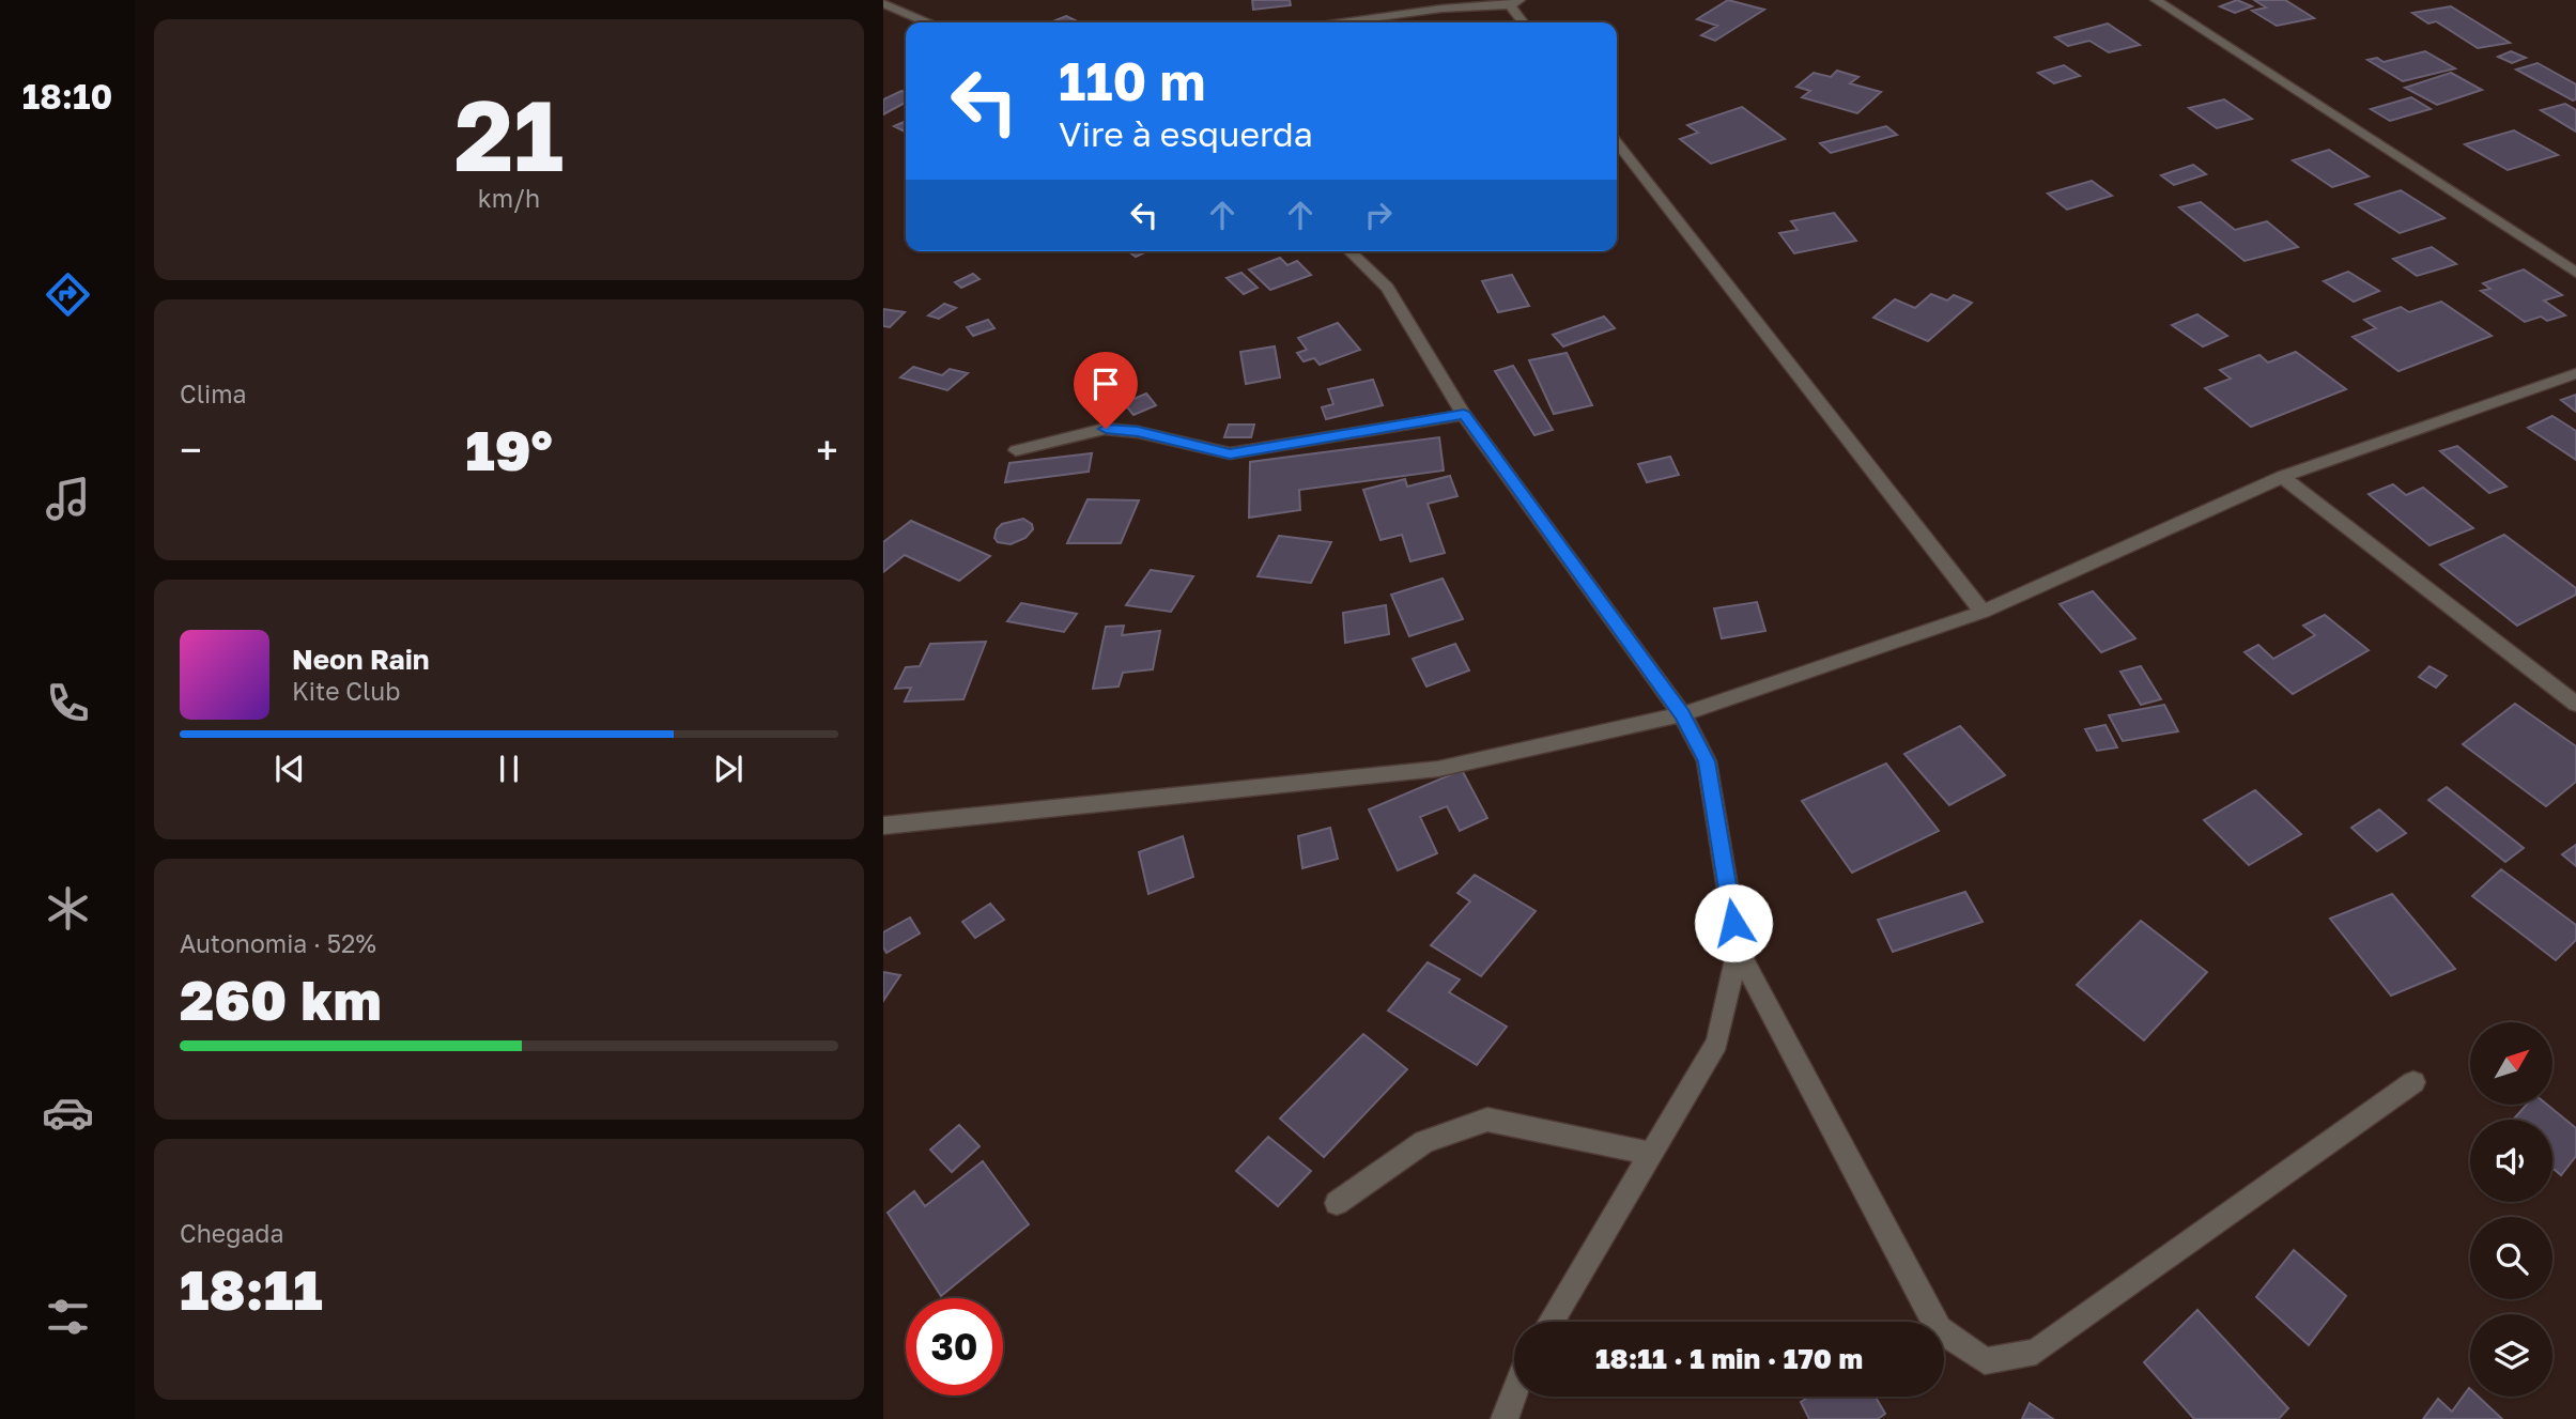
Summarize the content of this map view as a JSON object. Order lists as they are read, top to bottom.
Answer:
{
  "north": "top right",
  "page": {
    "tabs": "18:10",
    "tile": [
      ["21", "km/h"],
      "Clima",
      ["Autonomia · 52%", "260 km"],
      ["Chegada", "18:11"]
    ],
    "turn": ["110 m", "Vire à esquerda"],
    "heat": ["−", "19°", "+"],
    "song": ["Neon Rain", "Kite Club"],
    "limit": "30",
    "trip": "18:11 · 1 min · 170 m"
  }
}
